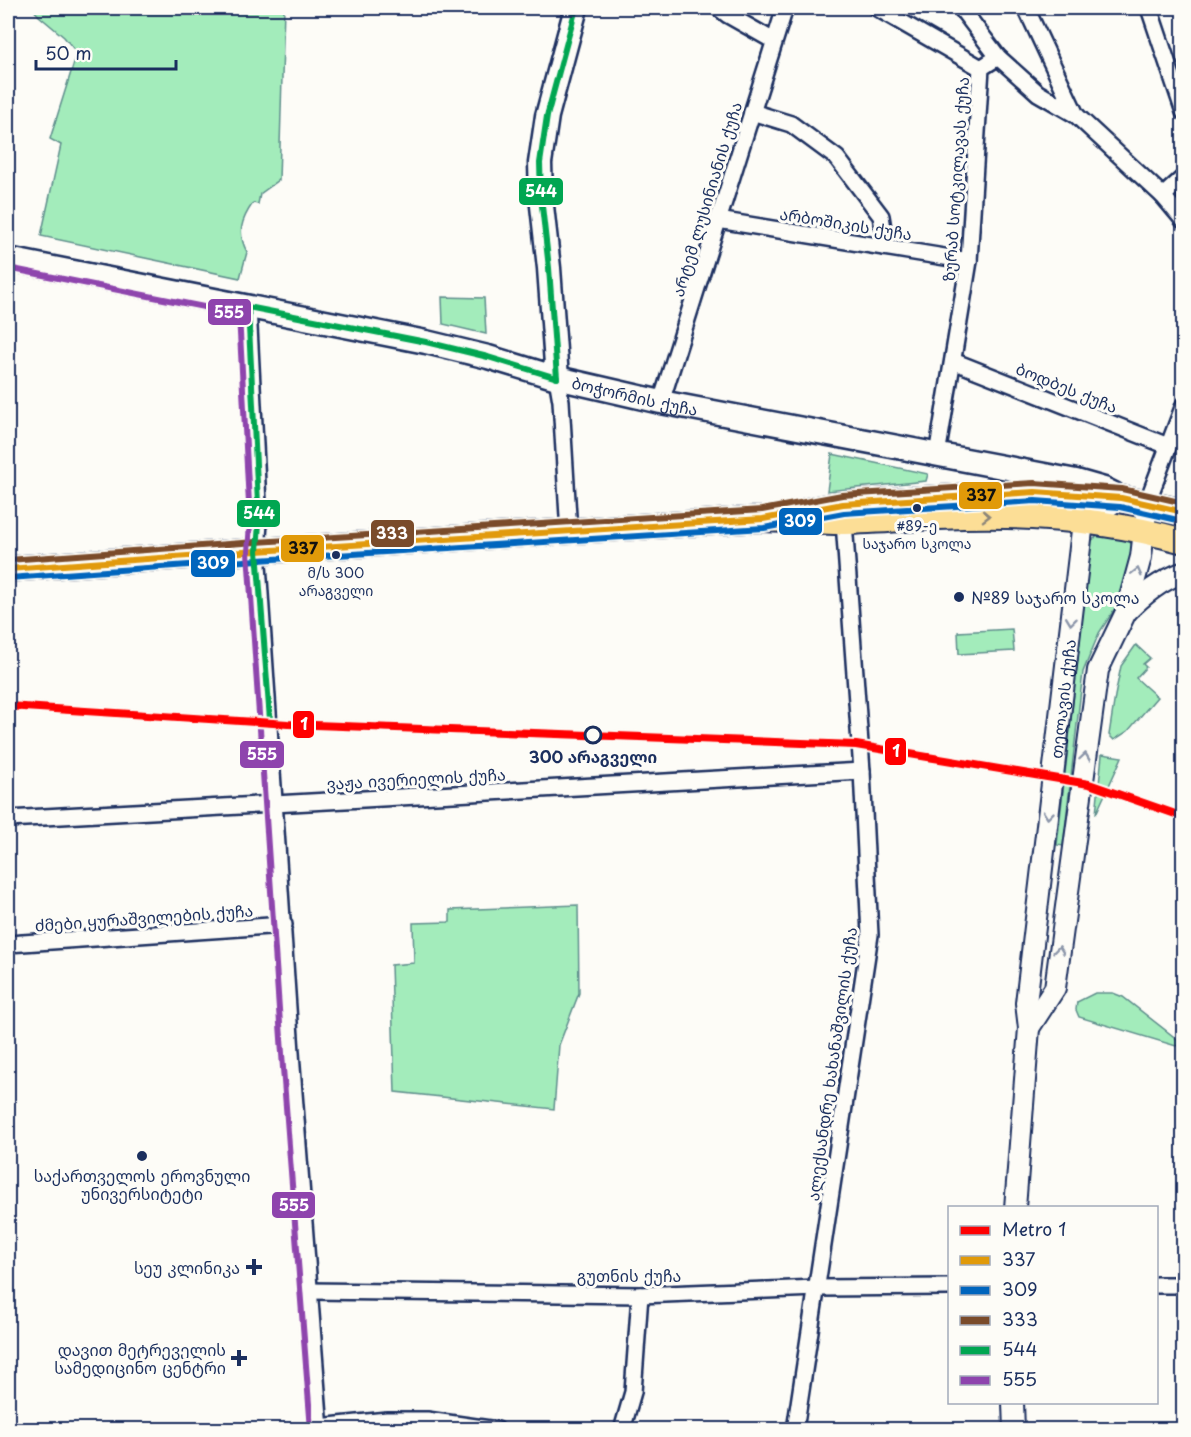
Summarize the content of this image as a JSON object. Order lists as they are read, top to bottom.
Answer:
{
  "streets": {
    "main road": ["ბოჭორმის ქუჩა"],
    "street": [
      "ზურაბ სოტკილავას ქუჩა",
      "არტემ ლუსინიანის ქუჩა",
      "არბოშიკის ქუჩა",
      "ბოდბეს ქუჩა",
      "თელავის ქუჩა",
      "ვაჟა ივერიელის ქუჩა",
      "ძმები ყურაშვილების ქუჩა",
      "ალექსანდრე ხახანაშვილის ქუჩა",
      "გუთნის ქუჩა"
    ]
  },
  "crossings": [
    ["ზურაბ სოტკილავას ქუჩა", "არბოშიკის ქუჩა"],
    ["ზურაბ სოტკილავას ქუჩა", "ბოდბეს ქუჩა"],
    ["ზურაბ სოტკილავას ქუჩა", "ბოჭორმის ქუჩა"],
    ["არტემ ლუსინიანის ქუჩა", "არბოშიკის ქუჩა"],
    ["არტემ ლუსინიანის ქუჩა", "ბოჭორმის ქუჩა"],
    ["ვაჟა ივერიელის ქუჩა", "ალექსანდრე ხახანაშვილის ქუჩა"],
    ["ალექსანდრე ხახანაშვილის ქუჩა", "გუთნის ქუჩა"]
  ],
  "places": {
    "other": [
      "#89-ე საჯარო სკოლა",
      "მ/ს 300 არაგველი",
      "№89 საჯარო სკოლა",
      "300 არაგველი",
      "საქართველოს ეროვნული უნივერსიტეტი"
    ],
    "health": ["სეუ კლინიკა", "დავით მეტრეველის სამედიცინო ცენტრი"]
  },
  "lines": [
    "transit line 544",
    "transit line 555",
    "transit line 333",
    "transit line 337",
    "transit line 309",
    "metro line 1"
  ],
  "legend": [
    "Metro 1",
    "337",
    "309",
    "333",
    "544",
    "555"
  ],
  "scale_bar": "50 m"
}
